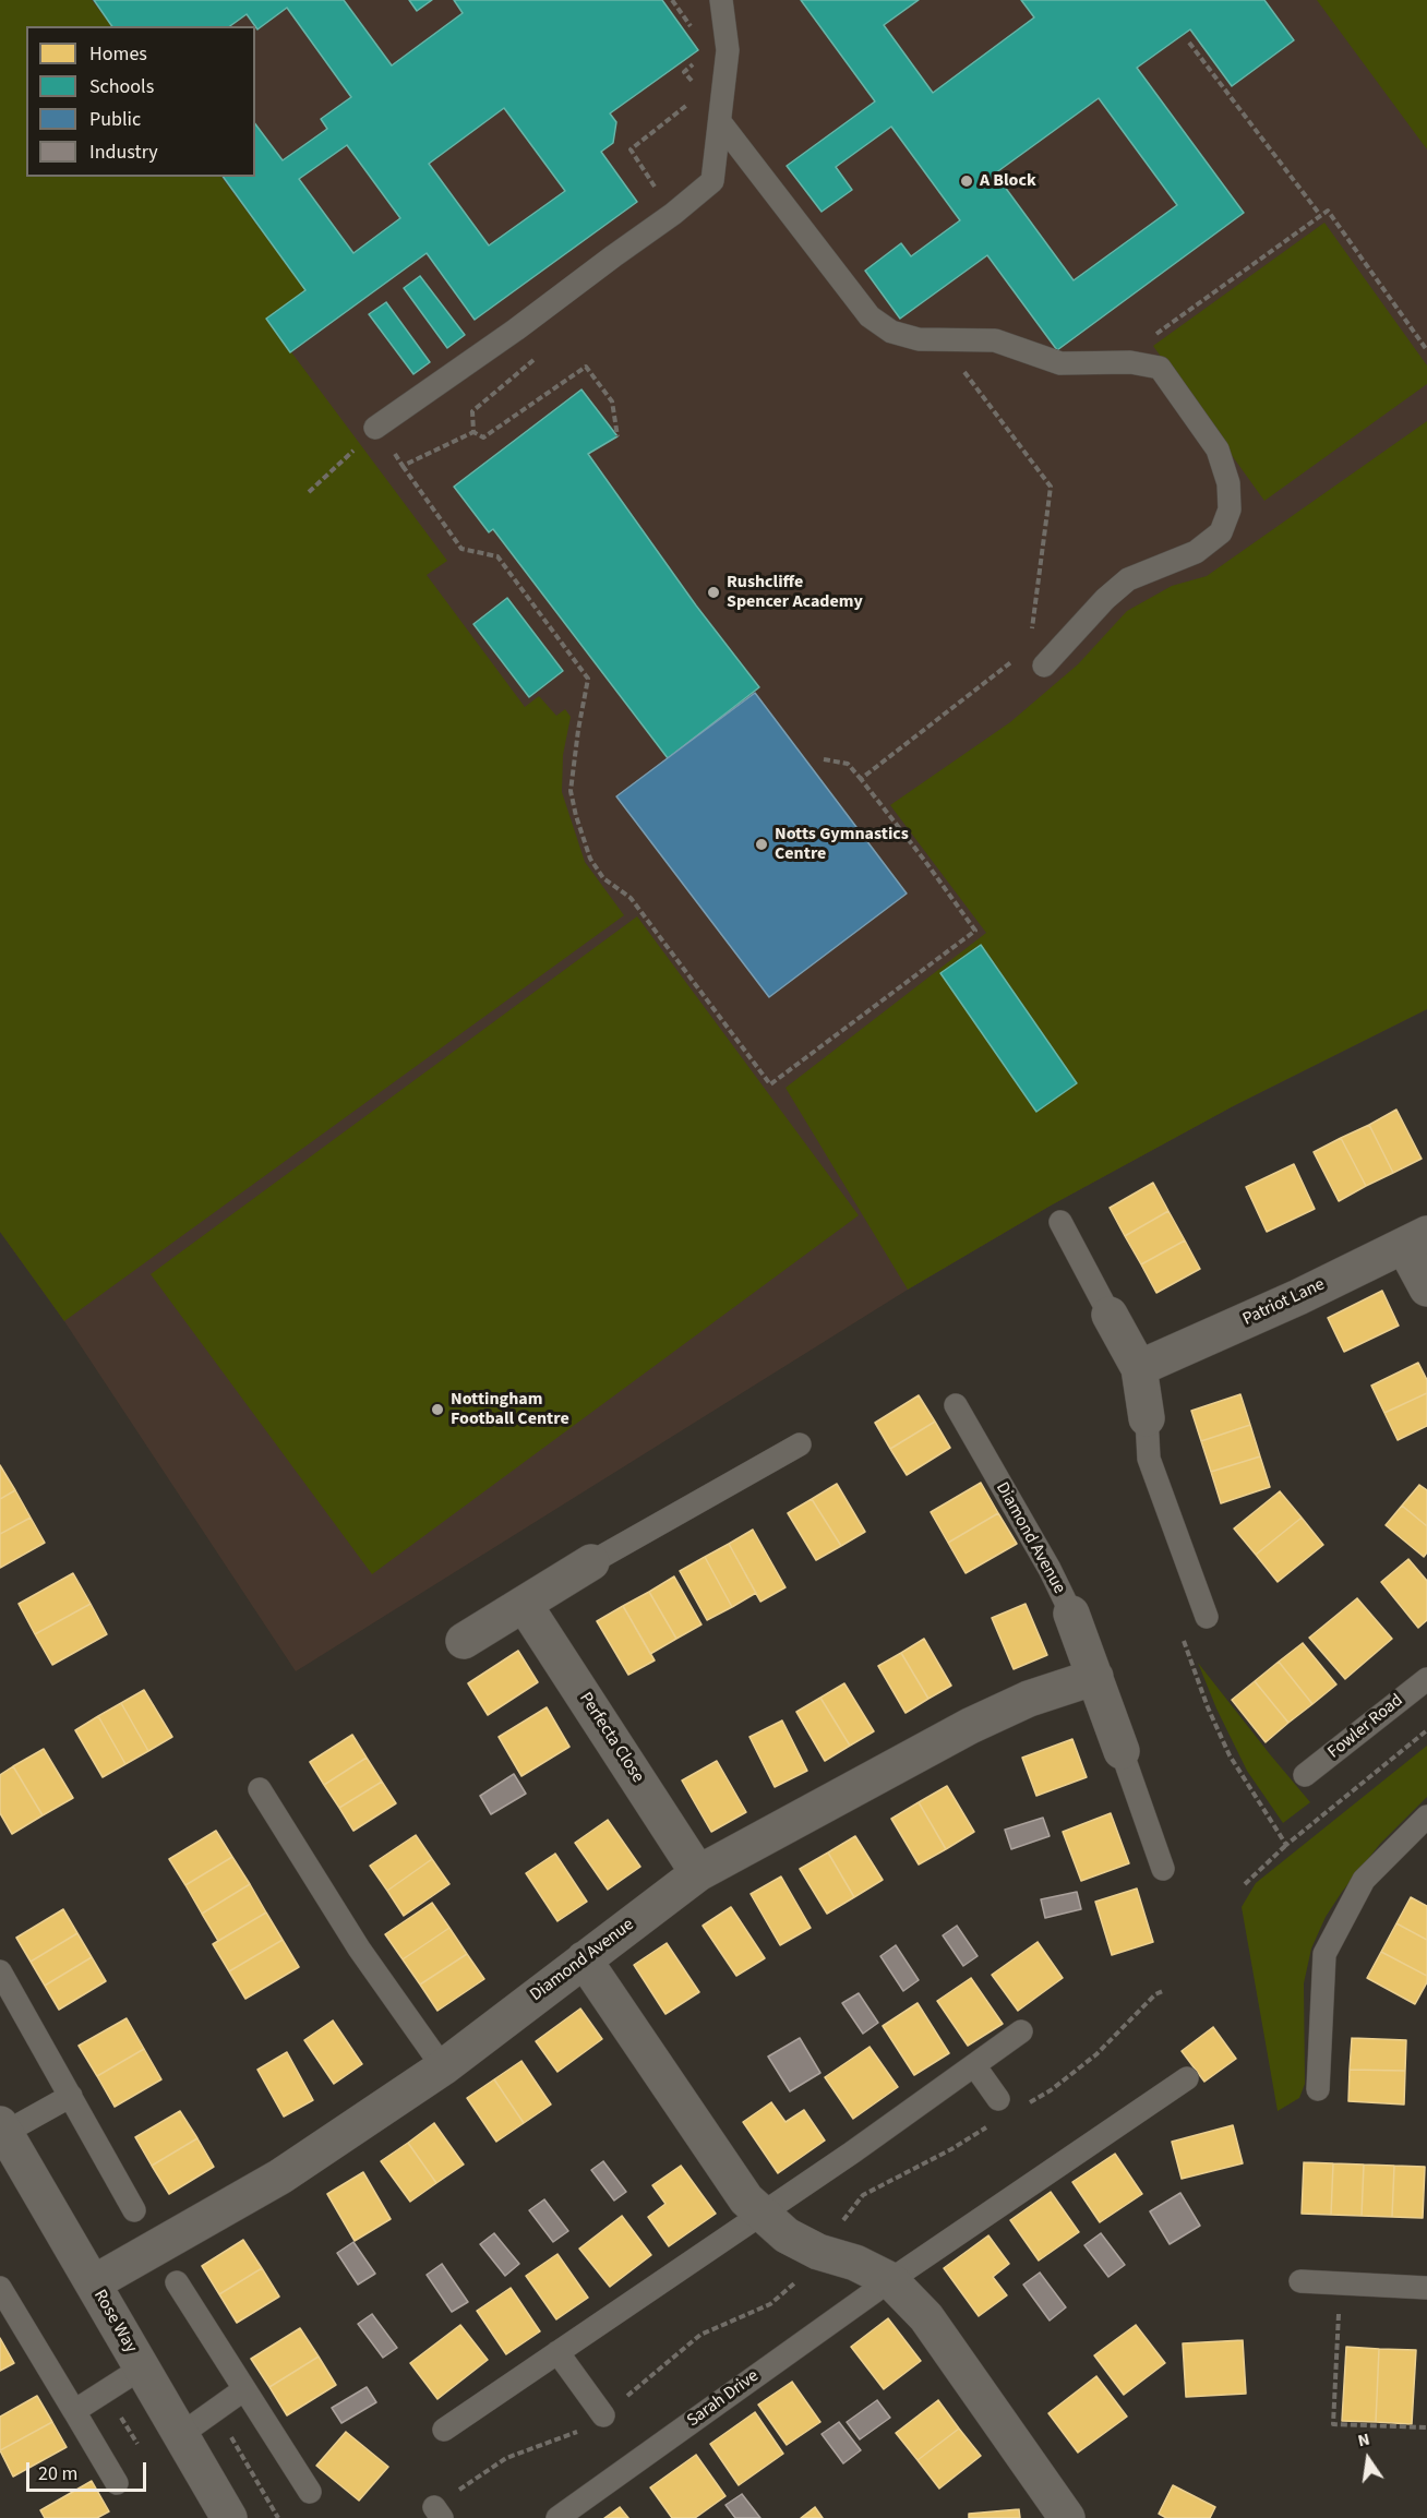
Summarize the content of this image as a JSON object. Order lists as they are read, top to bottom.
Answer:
{
  "streets": {
    "street": [
      "Patriot Lane",
      "Diamond Avenue",
      "Perfecta Close",
      "Rose Way"
    ],
    "lane": ["Fowler Road", "Sarah Drive"]
  },
  "crossings": [
    ["Diamond Avenue", "Perfecta Close"],
    ["Diamond Avenue", "Rose Way"]
  ],
  "places": [
    "A Block",
    "Rushcliffe Spencer Academy",
    "Notts Gymnastics Centre",
    "Nottingham Football Centre"
  ],
  "legend": [
    "Homes",
    "Schools",
    "Public",
    "Industry"
  ],
  "scale_bar": "20 m",
  "north": "top"
}
